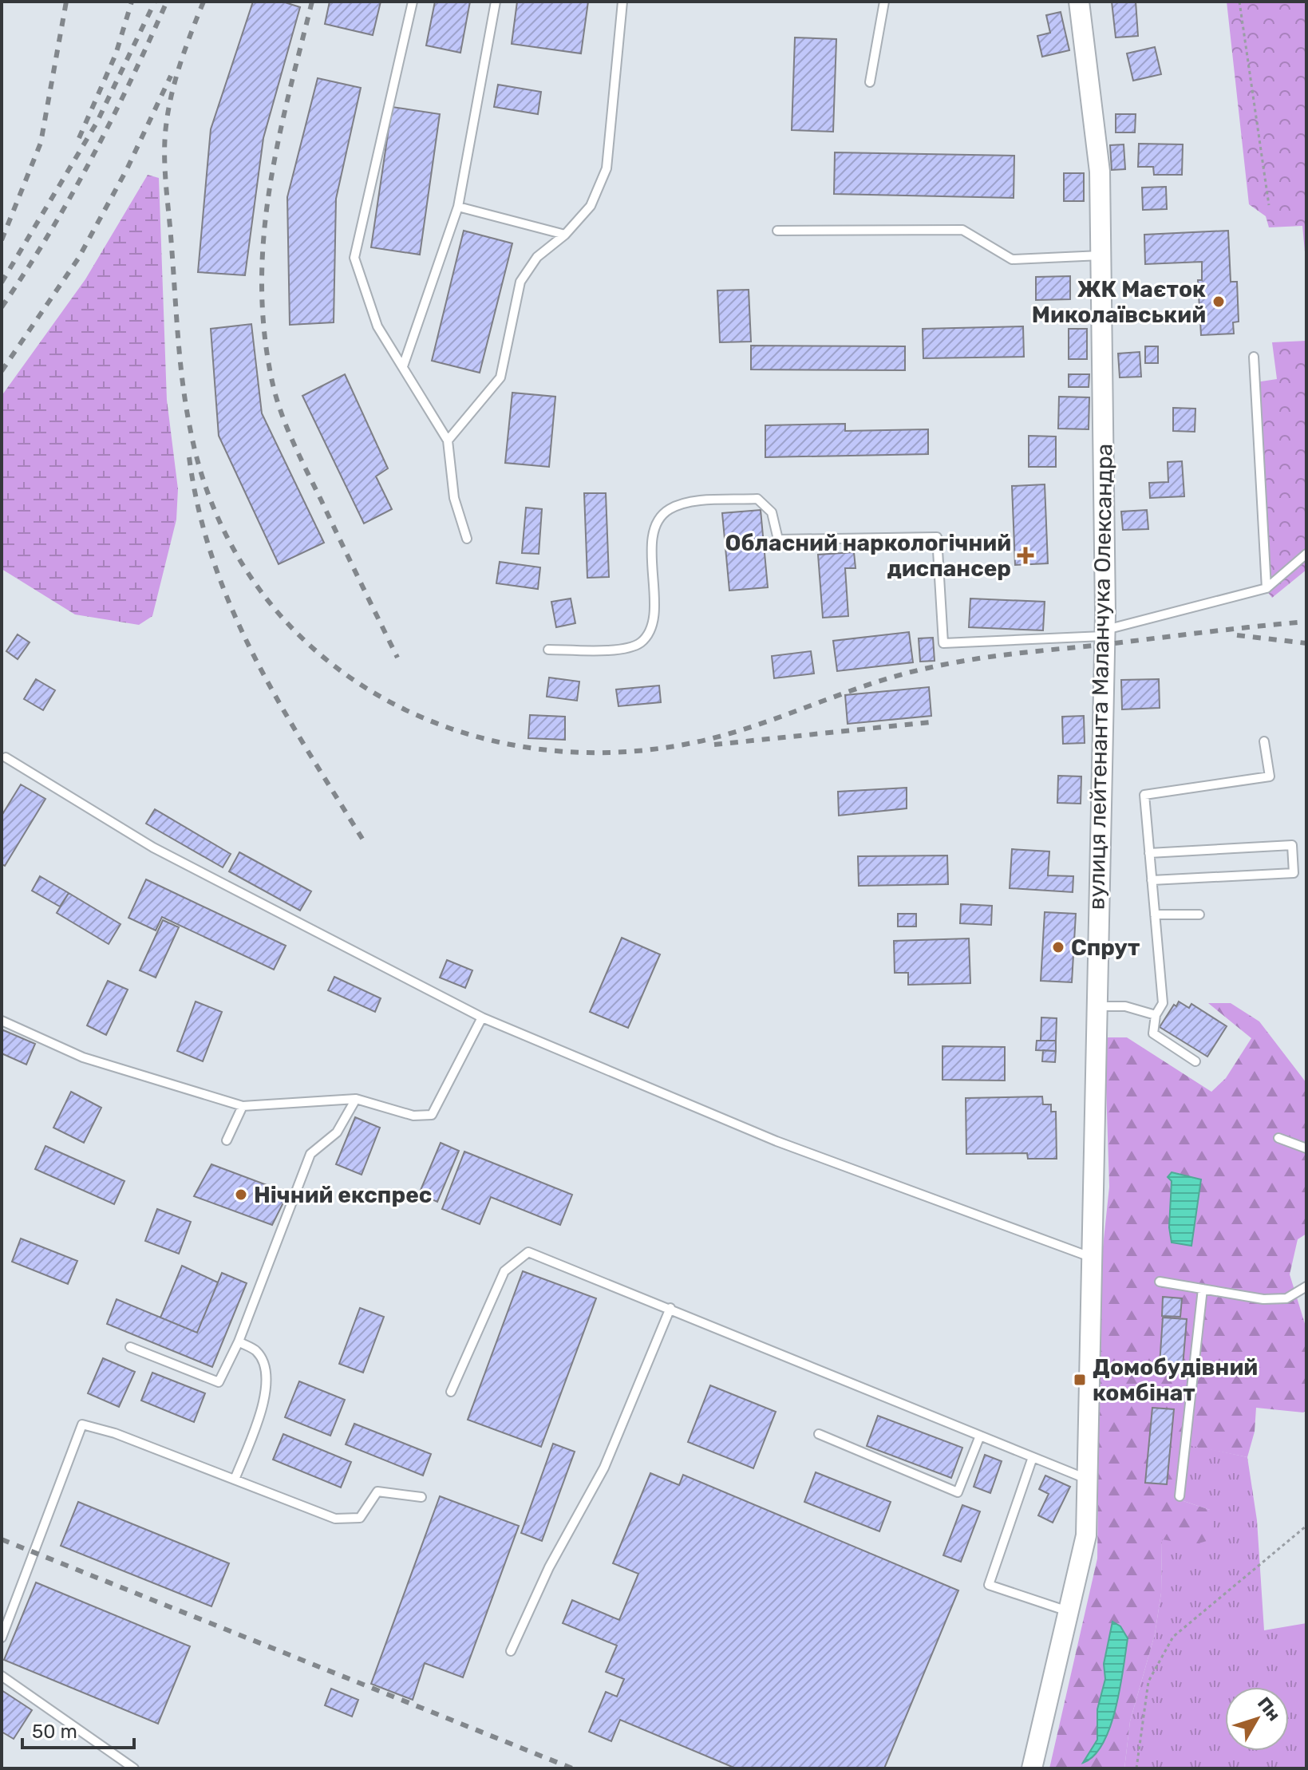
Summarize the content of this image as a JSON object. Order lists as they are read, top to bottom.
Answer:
{
  "streets": {
    "street": ["вулиця лейтенанта Маланчука Олександра"]
  },
  "places": {
    "other": ["ЖК Маєток Миколаївський", "Спрут", "Нічний експрес"],
    "health": ["Обласний наркологічний диспансер"],
    "transit": ["Домобудівний комбінат"]
  },
  "scale_bar": "50 m",
  "north": "top right"
}
